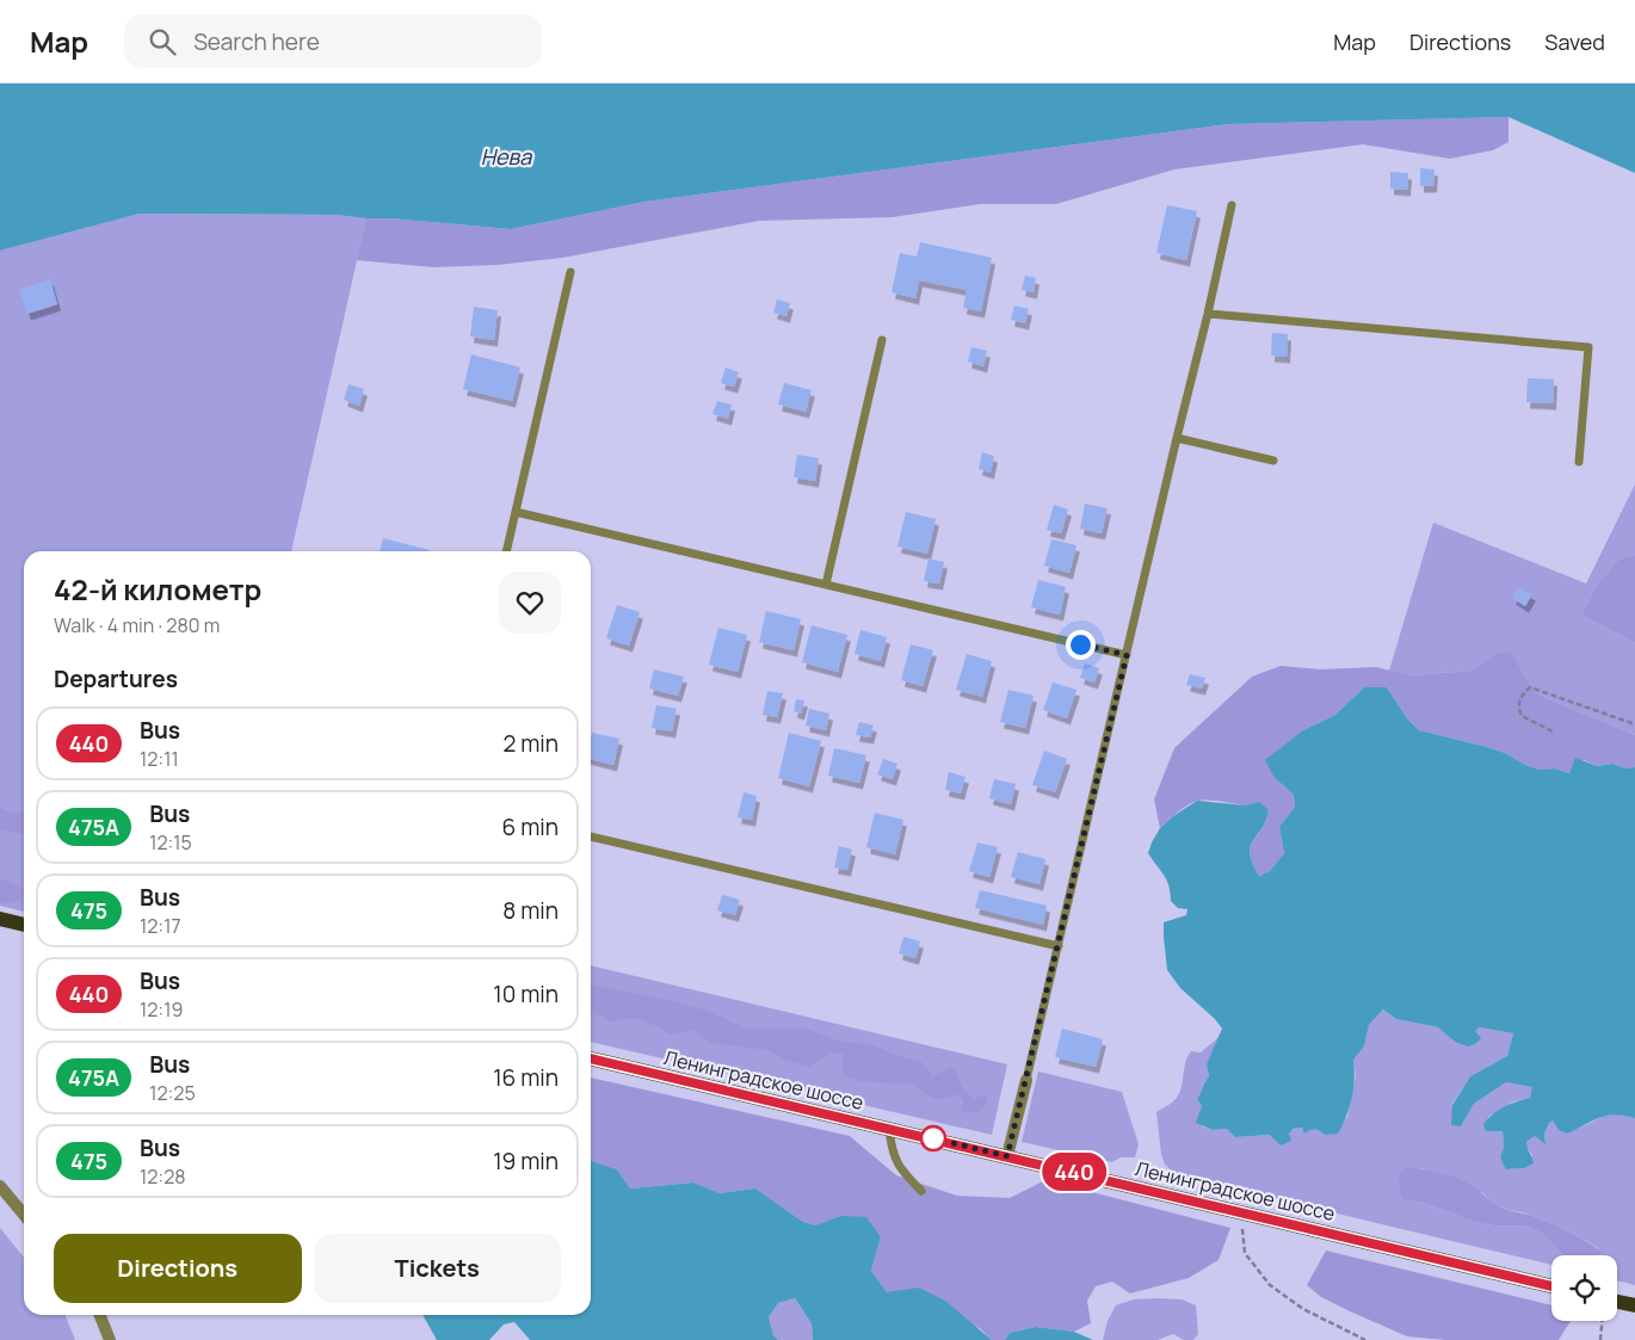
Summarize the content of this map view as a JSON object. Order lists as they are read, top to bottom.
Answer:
{
  "streets": {
    "main road": ["Ленинградское шоссе"]
  },
  "water": ["Нева"],
  "lines": ["bus line 440"],
  "page": {
    "header": "Map",
    "search": "Search here",
    "nav": ["Map", "Directions", "Saved"],
    "on_map": "440",
    "heading": [
      ["42-й километр", "Walk · 4 min · 280 m"],
      "Departures"
    ],
    "list": [
      {
        "mark": "440",
        "name": "Bus",
        "note": "12:11",
        "value": "2 min"
      },
      {
        "mark": "475А",
        "name": "Bus",
        "note": "12:15",
        "value": "6 min"
      },
      {
        "mark": "475",
        "name": "Bus",
        "note": "12:17",
        "value": "8 min"
      },
      {
        "mark": "440",
        "name": "Bus",
        "note": "12:19",
        "value": "10 min"
      },
      {
        "mark": "475А",
        "name": "Bus",
        "note": "12:25",
        "value": "16 min"
      },
      {
        "mark": "475",
        "name": "Bus",
        "note": "12:28",
        "value": "19 min"
      }
    ],
    "buttons": ["Directions", "Tickets"]
  }
}
